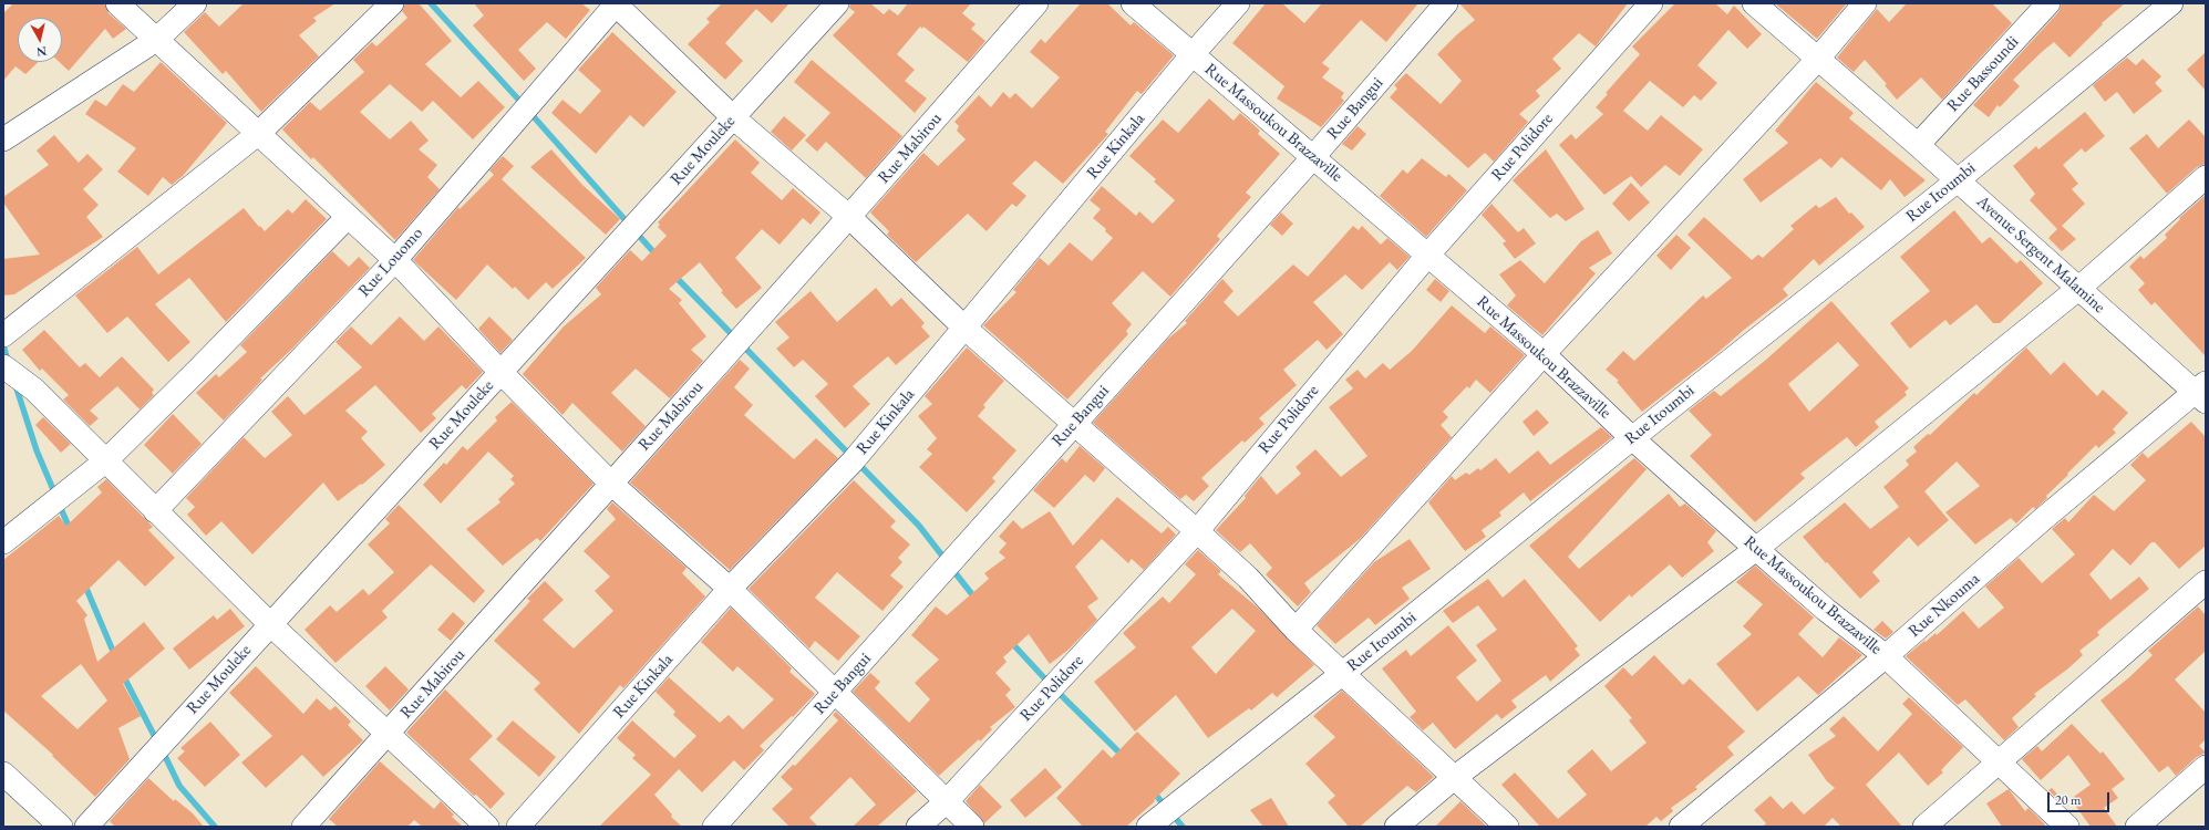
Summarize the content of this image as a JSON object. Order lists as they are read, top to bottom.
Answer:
{
  "streets": {
    "street": [
      "Rue Bassoundi",
      "Rue Bangui",
      "Rue Massoukou Brazzaville",
      "Rue Kinkala",
      "Rue Polidore",
      "Rue Mabirou",
      "Rue Mouleke",
      "Rue Itoumbi",
      "Avenue Sergent Malamine",
      "Rue Louomo",
      "Rue Nkouma"
    ]
  },
  "crossings": [
    ["Rue Bassoundi", "Avenue Sergent Malamine"],
    ["Rue Bangui", "Rue Massoukou Brazzaville"],
    ["Rue Massoukou Brazzaville", "Rue Kinkala"],
    ["Rue Massoukou Brazzaville", "Rue Polidore"],
    ["Rue Massoukou Brazzaville", "Rue Itoumbi"],
    ["Rue Massoukou Brazzaville", "Rue Nkouma"],
    ["Rue Itoumbi", "Avenue Sergent Malamine"],
    ["Avenue Sergent Malamine", "Rue Nkouma"]
  ],
  "scale_bar": "20 m",
  "north": "bottom"
}
